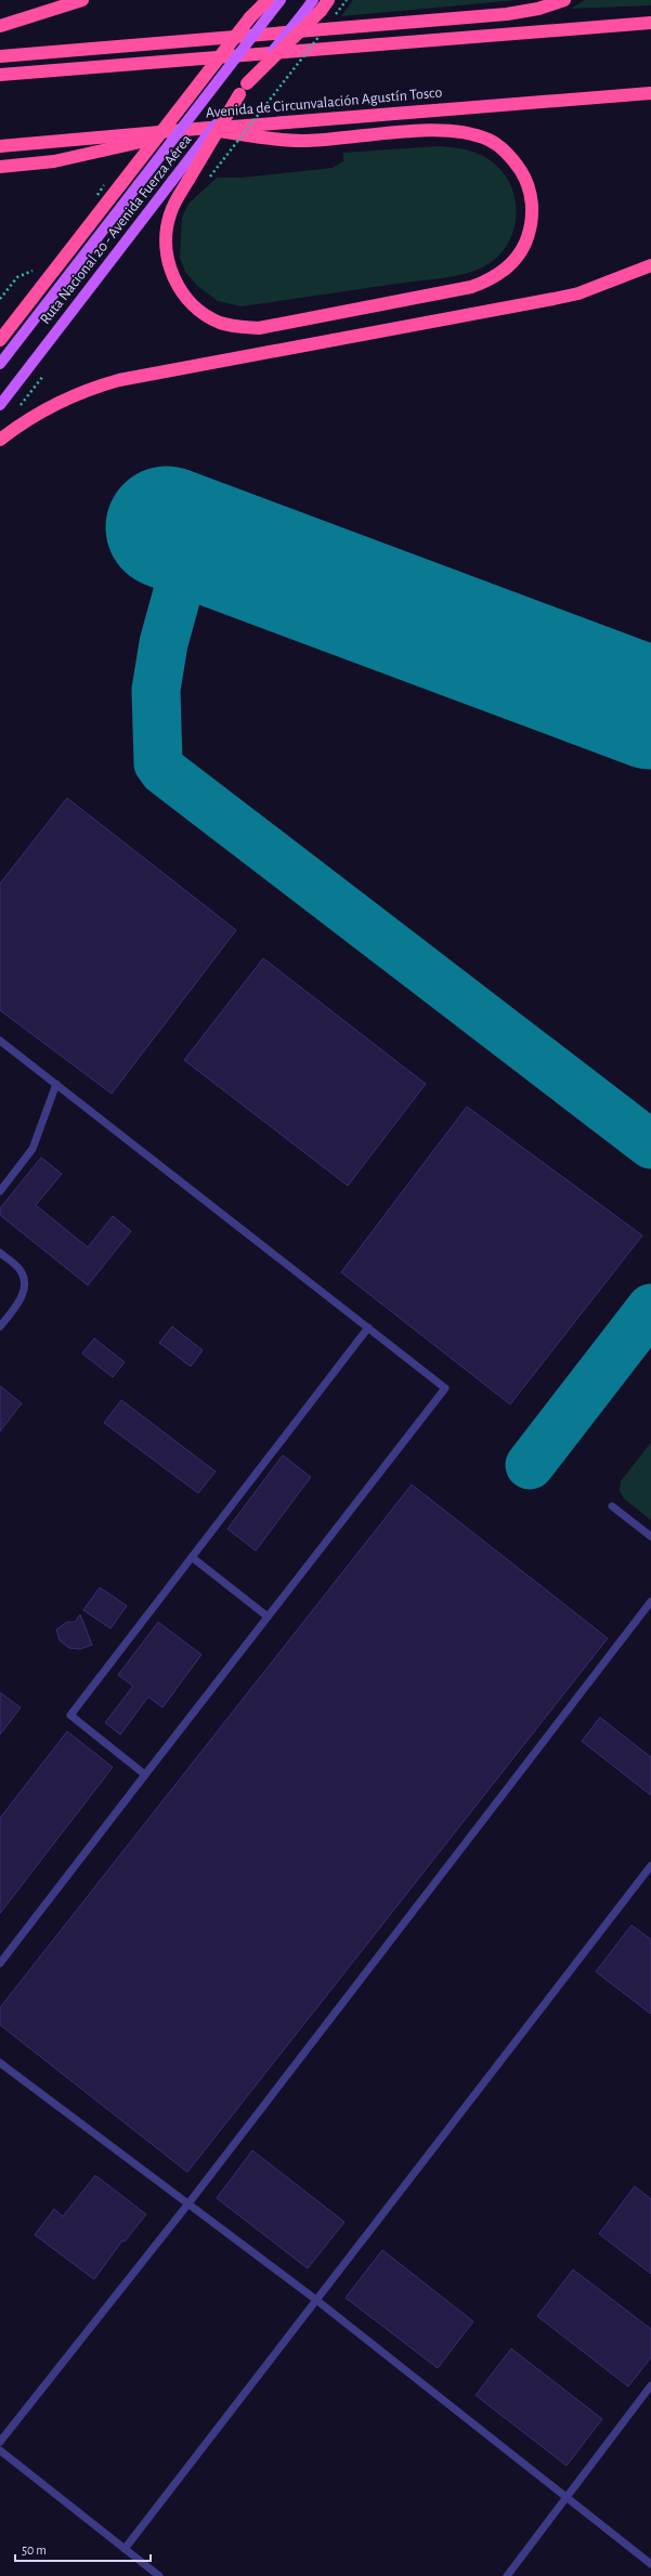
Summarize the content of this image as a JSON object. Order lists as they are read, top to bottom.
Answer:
{
  "streets": {
    "highway": ["Avenida de Circunvalación Agustín Tosco"],
    "main road": ["Ruta Nacional 20 - Avenida Fuerza Aérea"]
  },
  "scale_bar": "50 m"
}
